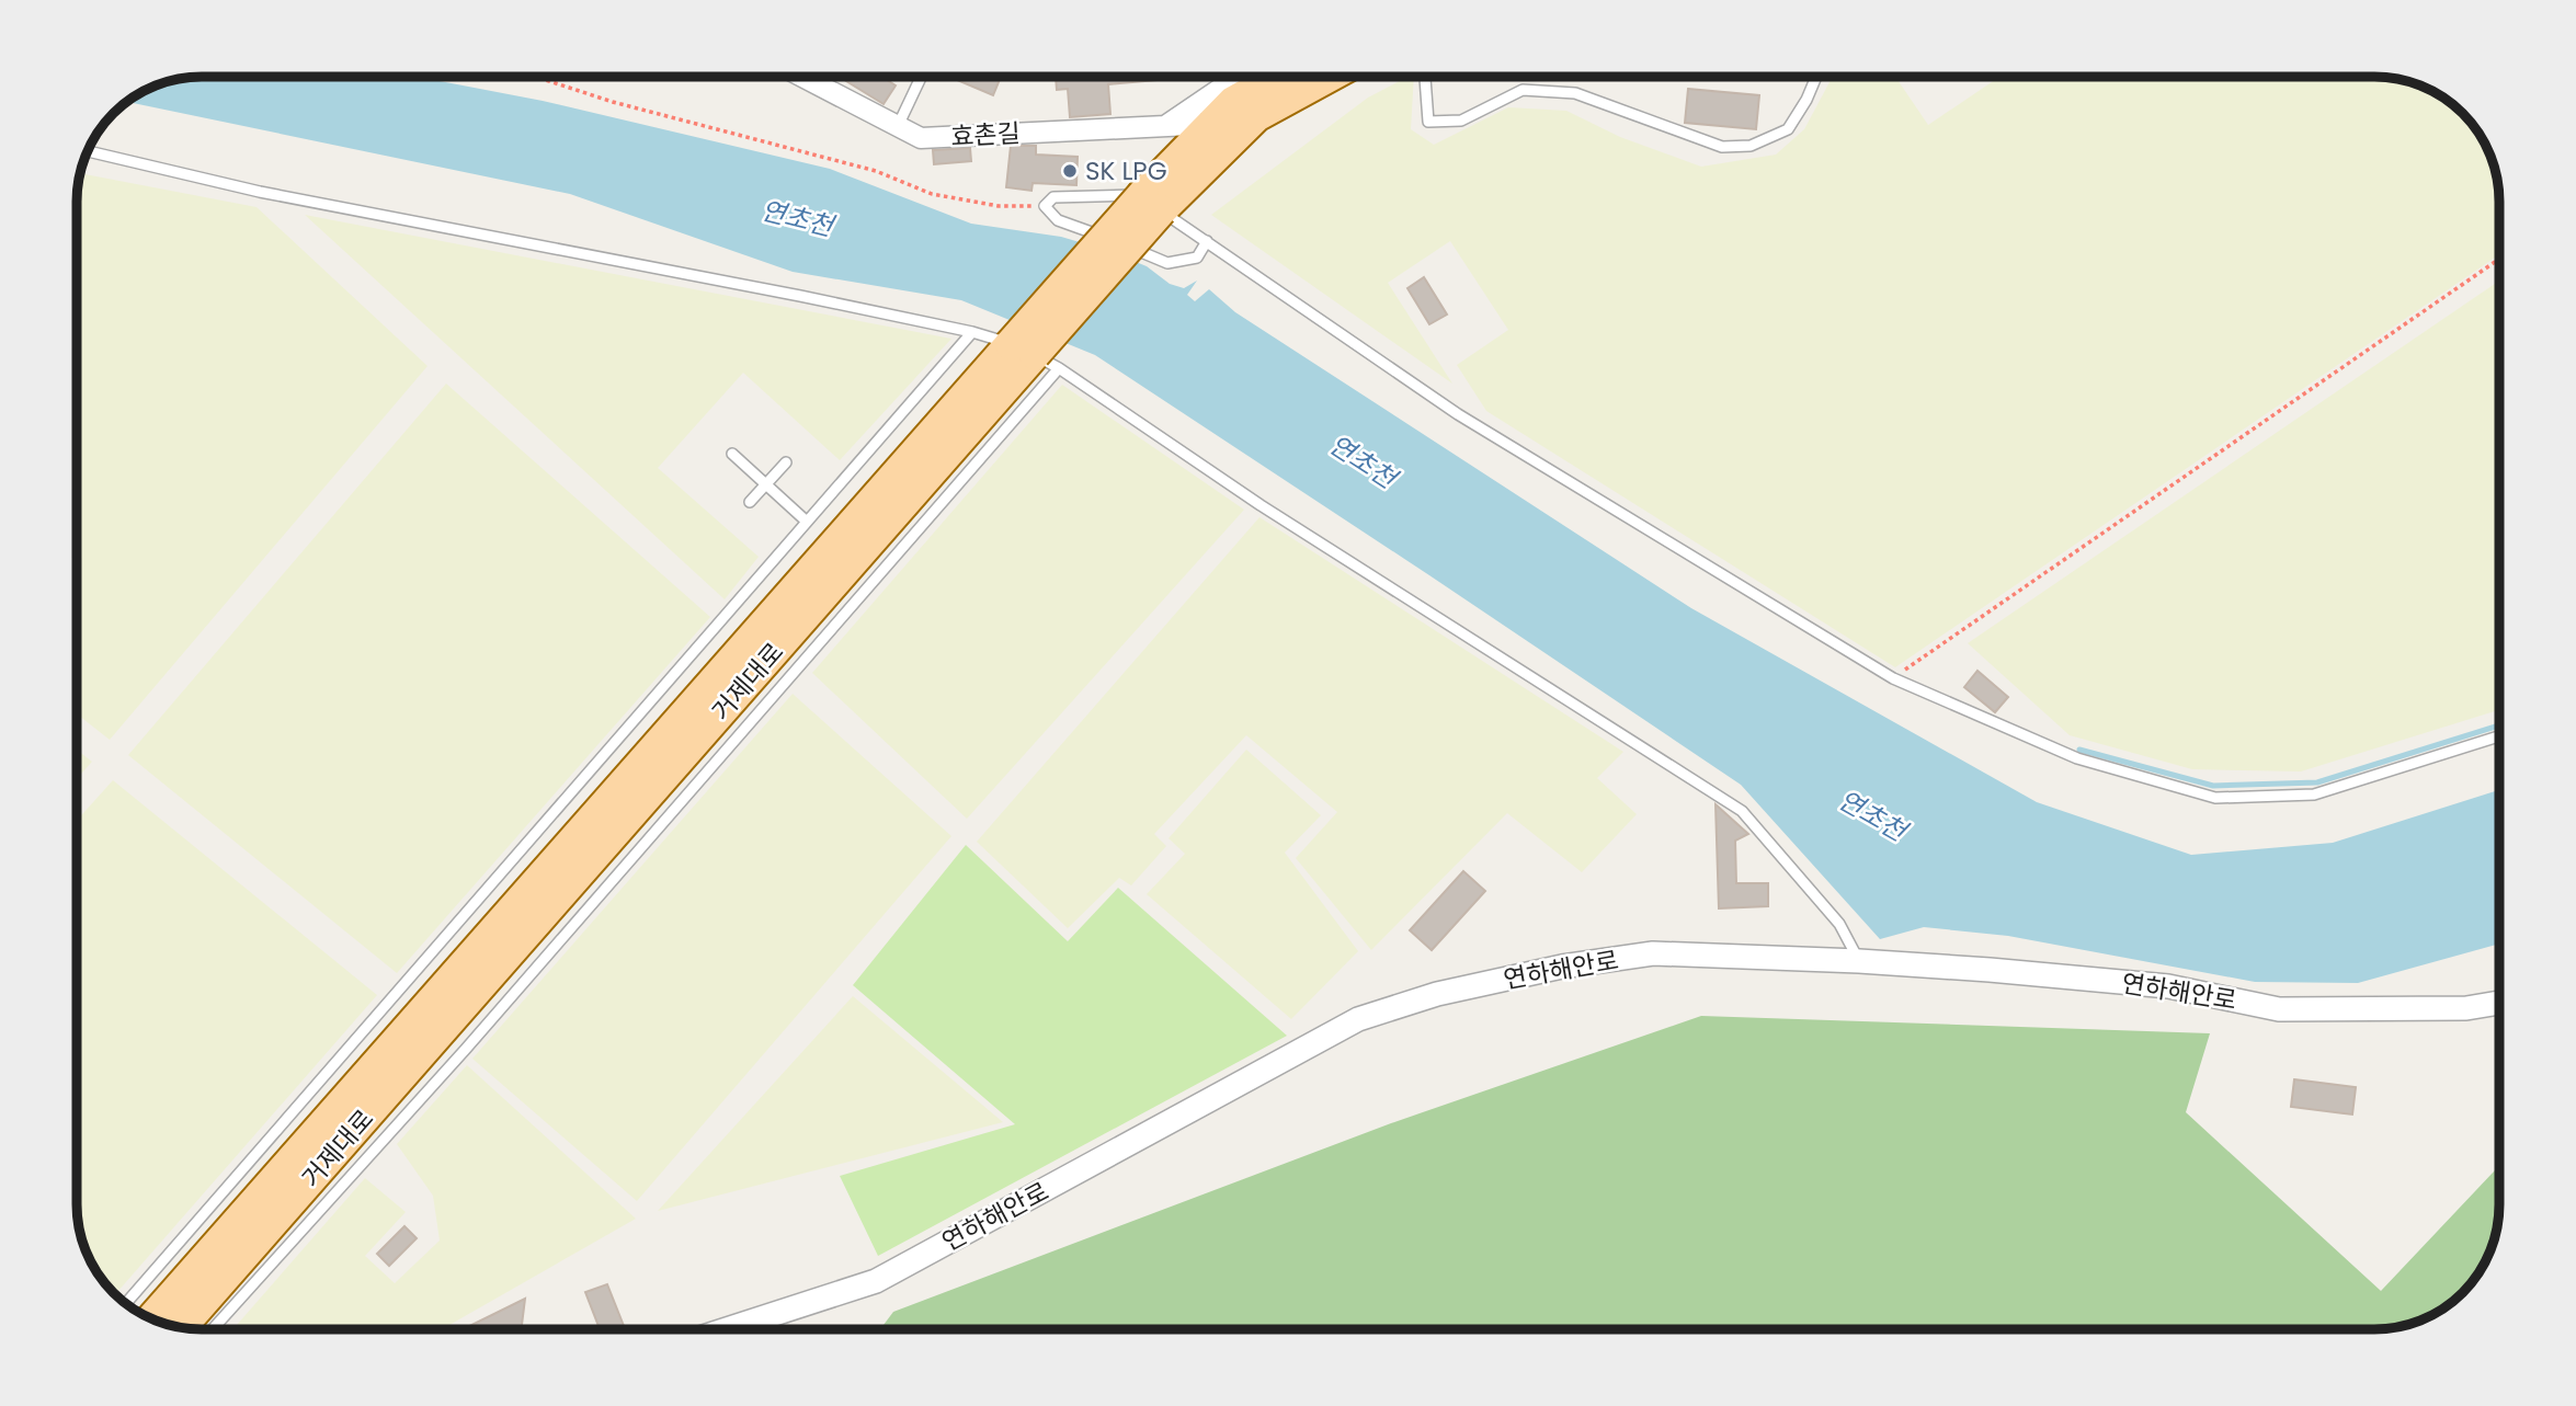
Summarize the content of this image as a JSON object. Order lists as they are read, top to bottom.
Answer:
{
  "streets": {
    "main road": ["거제대로"],
    "street": ["효촌길", "연하해안로"]
  },
  "crossings": [
    ["효촌길", "거제대로"]
  ],
  "water": ["연초천"],
  "places": ["SK LPG"]
}
